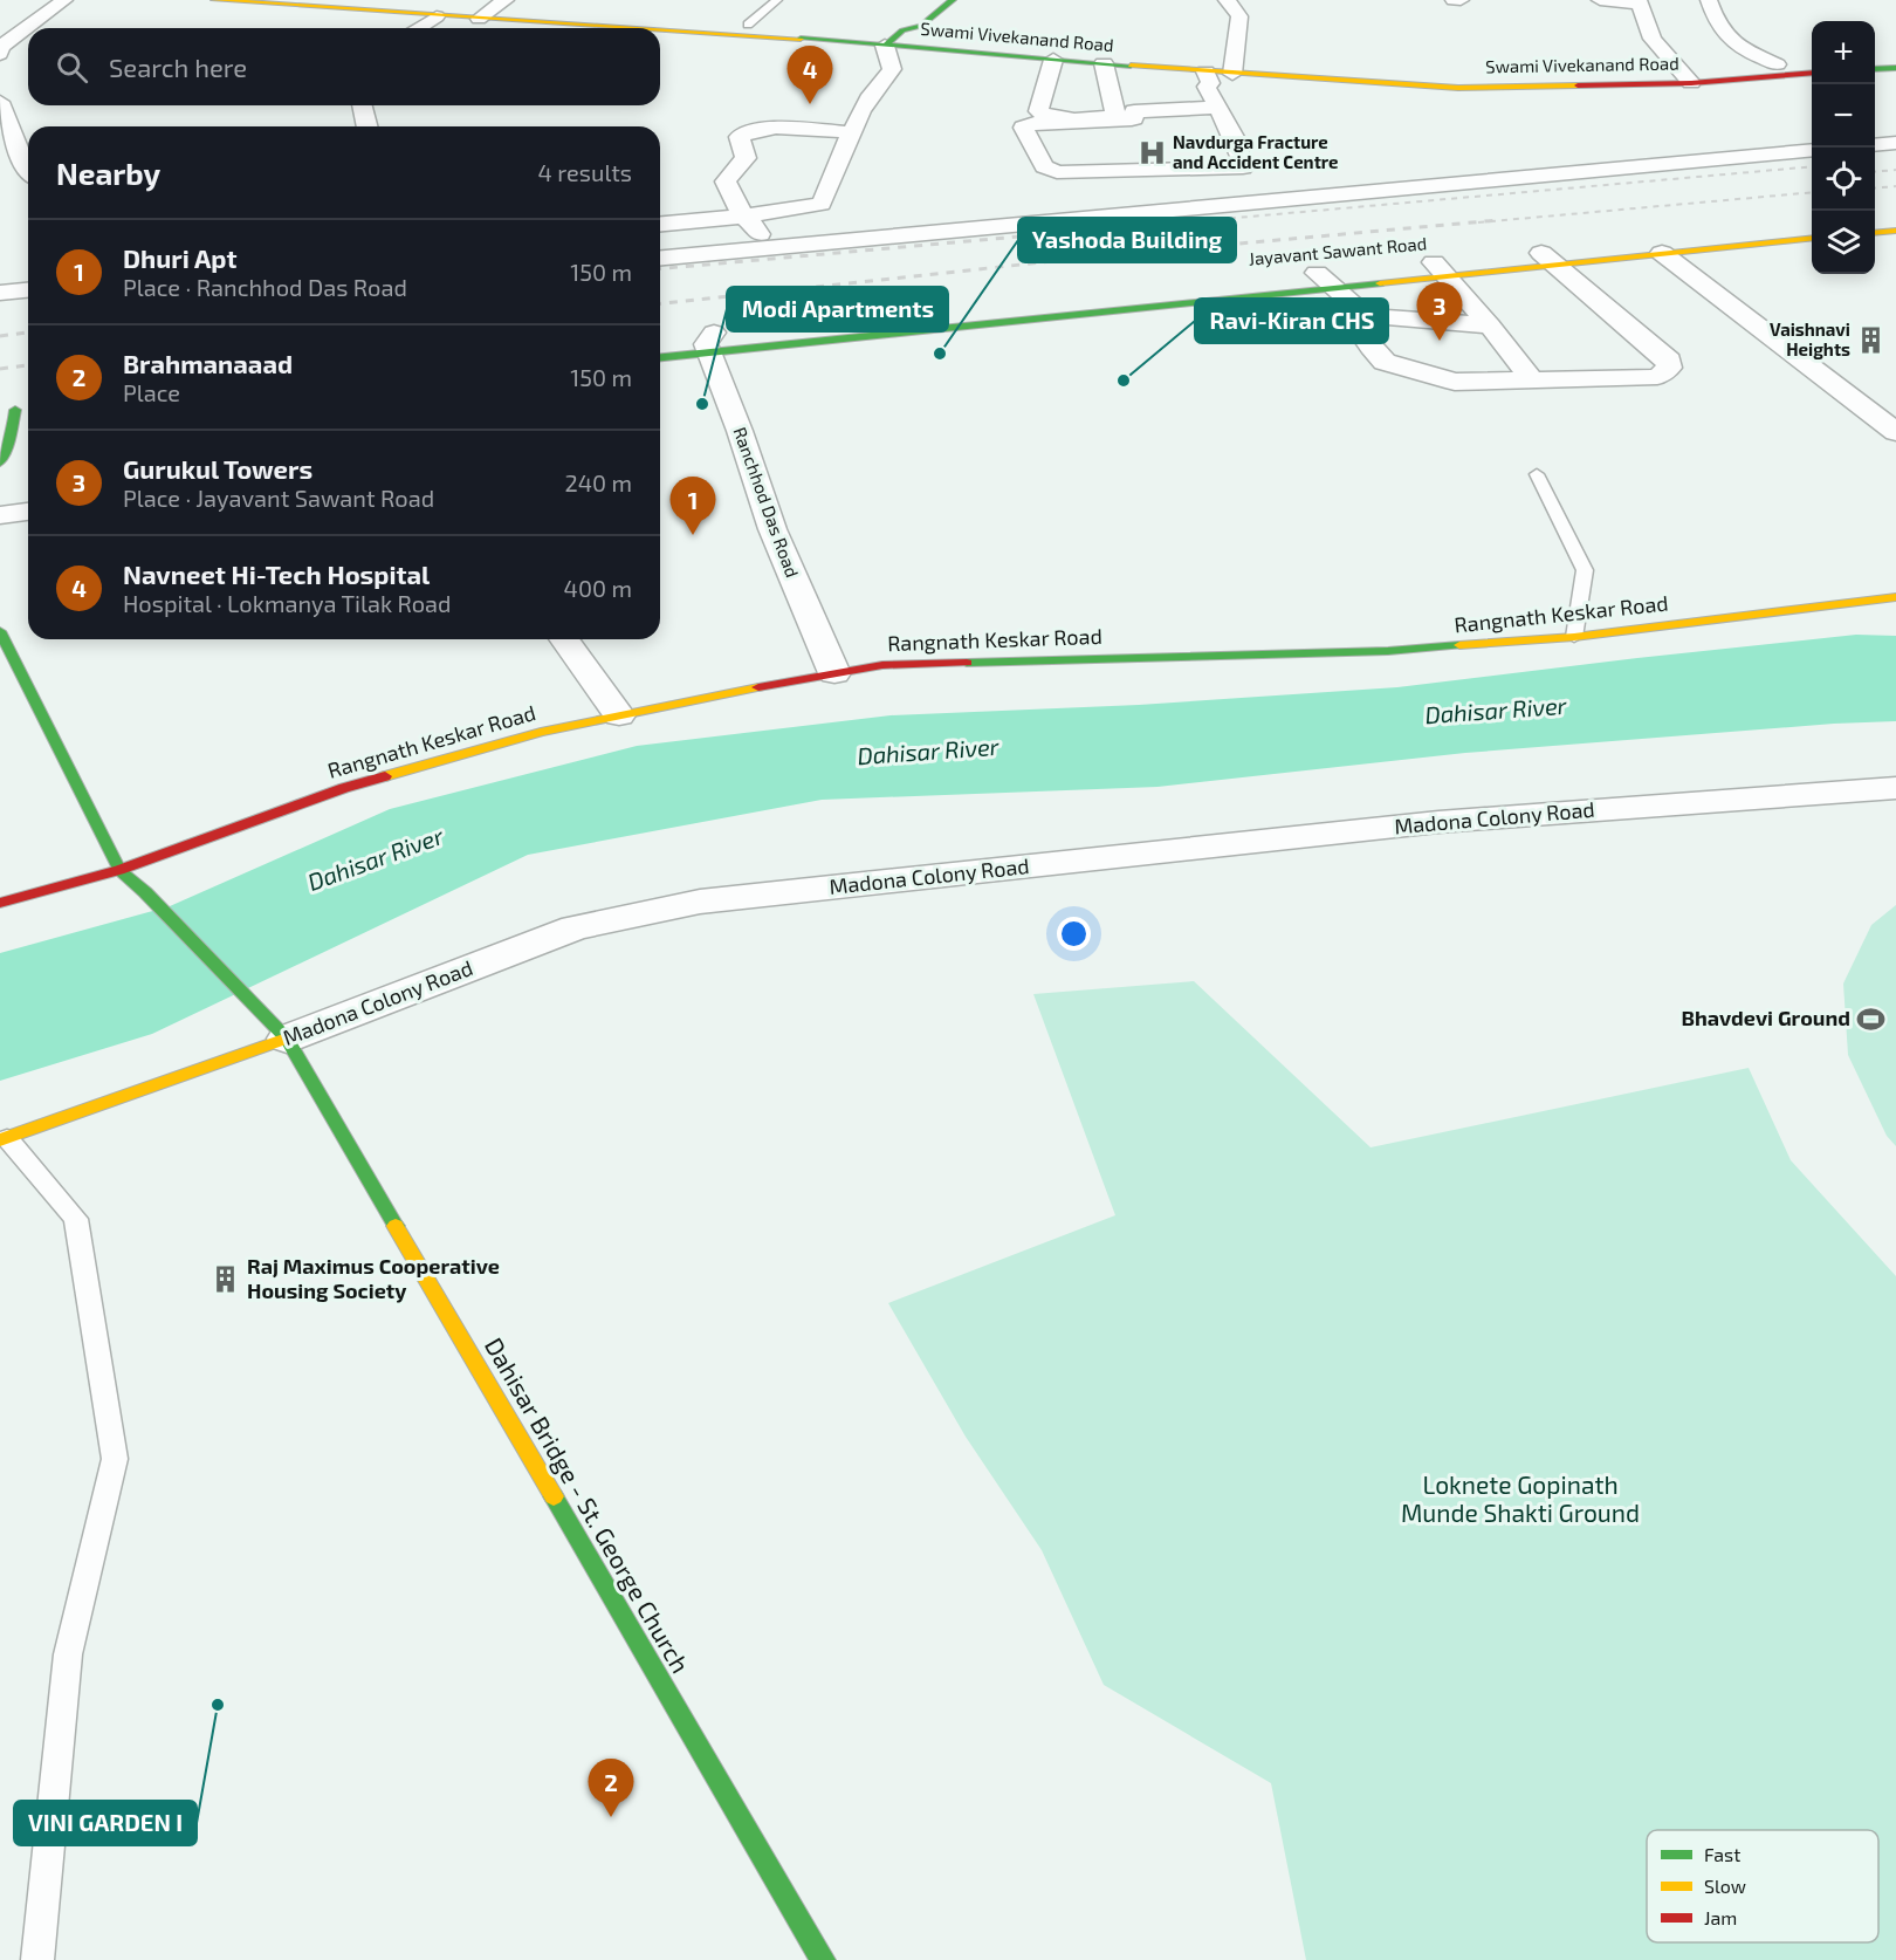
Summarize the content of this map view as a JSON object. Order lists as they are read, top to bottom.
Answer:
{
  "streets": {
    "street": [
      "Swami Vivekanand Road",
      "Jayavant Sawant Road",
      "Ranchhod Das Road",
      "Rangnath Keskar Road",
      "Madona Colony Road",
      "Dahisar Bridge - St. George Church"
    ]
  },
  "crossings": [
    ["Jayavant Sawant Road", "Ranchhod Das Road"],
    ["Ranchhod Das Road", "Rangnath Keskar Road"],
    ["Rangnath Keskar Road", "Dahisar Bridge - St. George Church"],
    ["Madona Colony Road", "Dahisar Bridge - St. George Church"]
  ],
  "water": ["Dahisar River"],
  "parks": ["Loknete Gopinath Munde Shakti Ground"],
  "places": {
    "hospital": ["Navdurga Fracture and Accident Centre"],
    "building": ["Vaishnavi Heights", "Raj Maximus Cooperative Housing Society"],
    "other": [
      "Yashoda Building",
      "Ravi-Kiran CHS",
      "Modi Apartments",
      "VINI GARDEN I"
    ],
    "sports": ["Bhavdevi Ground"]
  },
  "legend": ["Fast", "Slow", "Jam"],
  "page": {
    "map_buttons": ["+", "−"],
    "search": "Search here",
    "pins": [
      "4",
      "3",
      "1",
      "2"
    ],
    "heading": ["Nearby", "4 results"],
    "list": [
      {
        "mark": "1",
        "name": "Dhuri Apt",
        "note": "Place · Ranchhod Das Road",
        "value": "150 m"
      },
      {
        "mark": "2",
        "name": "Brahmanaaad",
        "note": "Place",
        "value": "150 m"
      },
      {
        "mark": "3",
        "name": "Gurukul Towers",
        "note": "Place · Jayavant Sawant Road",
        "value": "240 m"
      },
      {
        "mark": "4",
        "name": "Navneet Hi-Tech Hospital",
        "note": "Hospital · Lokmanya Tilak Road",
        "value": "400 m"
      }
    ]
  }
}
